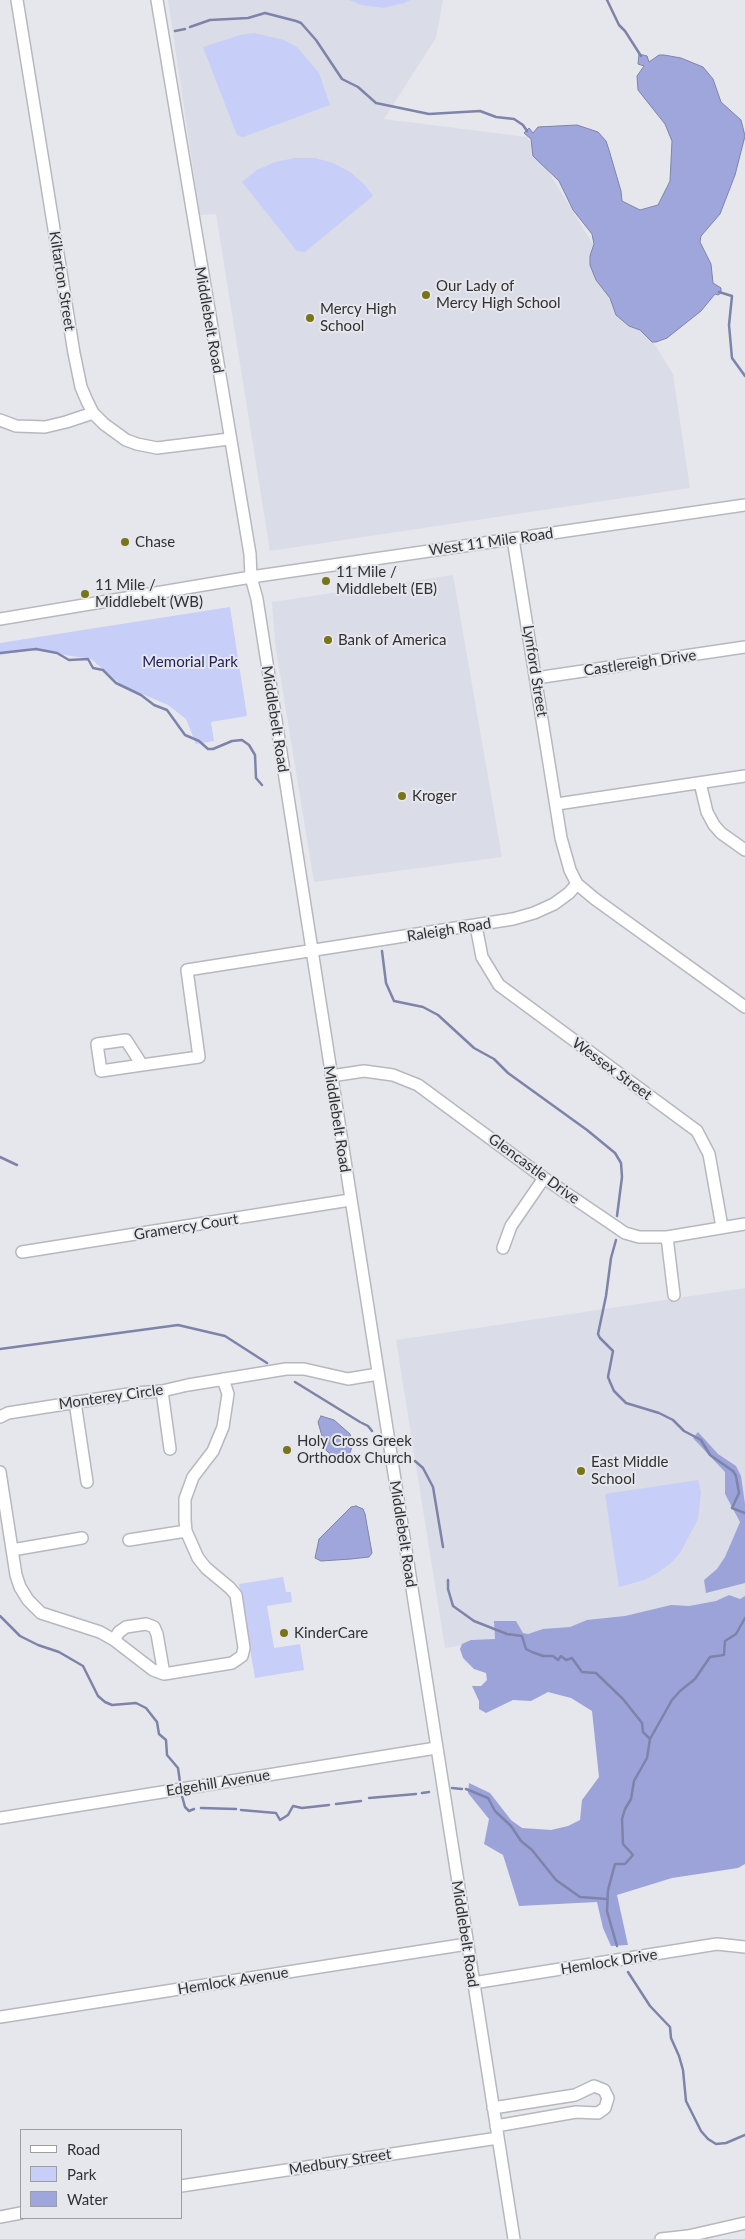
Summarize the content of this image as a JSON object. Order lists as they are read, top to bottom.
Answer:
{
  "streets": {
    "street": [
      "Kiltarton Street",
      "Middlebelt Road",
      "West 11 Mile Road",
      "Castlereigh Drive",
      "Lynford Street",
      "Raleigh Road",
      "Wessex Street",
      "Glencastle Drive",
      "Gramercy Court",
      "Monterey Circle",
      "Edgehill Avenue",
      "Hemlock Drive",
      "Hemlock Avenue",
      "Medbury Street"
    ]
  },
  "crossings": [
    ["Kiltarton Street", "Middlebelt Road"],
    ["Middlebelt Road", "West 11 Mile Road"],
    ["Middlebelt Road", "Raleigh Road"],
    ["Middlebelt Road", "Glencastle Drive"],
    ["Middlebelt Road", "Gramercy Court"],
    ["Middlebelt Road", "Monterey Circle"],
    ["Middlebelt Road", "Edgehill Avenue"],
    ["Middlebelt Road", "Hemlock Drive"],
    ["Middlebelt Road", "Hemlock Avenue"],
    ["Middlebelt Road", "Medbury Street"],
    ["West 11 Mile Road", "Lynford Street"],
    ["Castlereigh Drive", "Lynford Street"],
    ["Lynford Street", "Raleigh Road"],
    ["Raleigh Road", "Wessex Street"],
    ["Wessex Street", "Glencastle Drive"]
  ],
  "parks": ["Memorial Park"],
  "places": [
    "Our Lady of Mercy High School",
    "Mercy High School",
    "Chase",
    "11 Mile / Middlebelt (EB)",
    "11 Mile / Middlebelt (WB)",
    "Bank of America",
    "Kroger",
    "Holy Cross Greek Orthodox Church",
    "East Middle School",
    "KinderCare"
  ],
  "legend": ["Road", "Park", "Water"]
}
